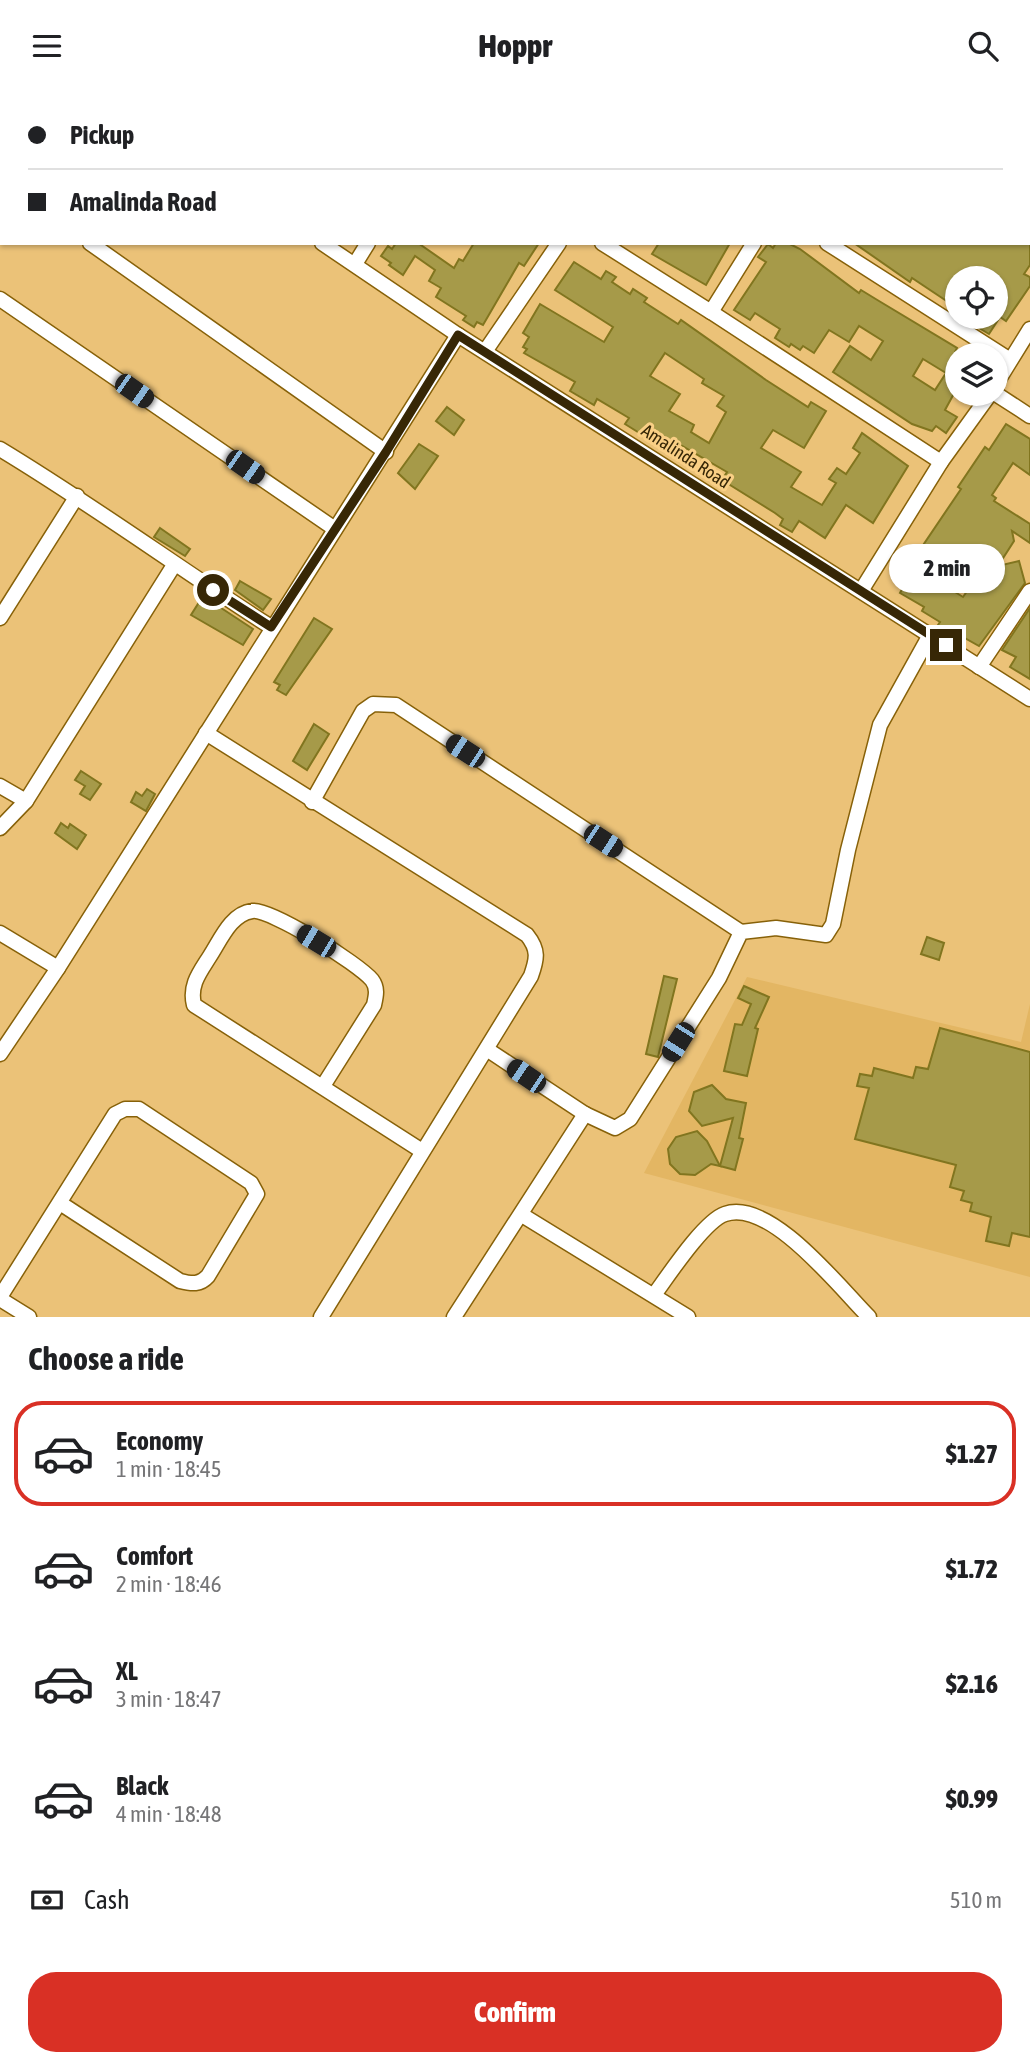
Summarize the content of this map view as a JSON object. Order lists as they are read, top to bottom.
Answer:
{
  "streets": {
    "street": ["Amalinda Road"]
  },
  "page": {
    "header": "Hoppr",
    "banner": ["Pickup", "Amalinda Road"],
    "bubble": "2 min",
    "heading": "Choose a ride",
    "list": [
      {
        "name": "Economy",
        "note": "1 min · 18:45",
        "value": "$1.27"
      },
      {
        "name": "Comfort",
        "note": "2 min · 18:46",
        "value": "$1.72"
      },
      {
        "name": "XL",
        "note": "3 min · 18:47",
        "value": "$2.16"
      },
      {
        "name": "Black",
        "note": "4 min · 18:48",
        "value": "$0.99"
      }
    ],
    "pay": ["Cash", "510 m"],
    "buttons": "Confirm"
  }
}
